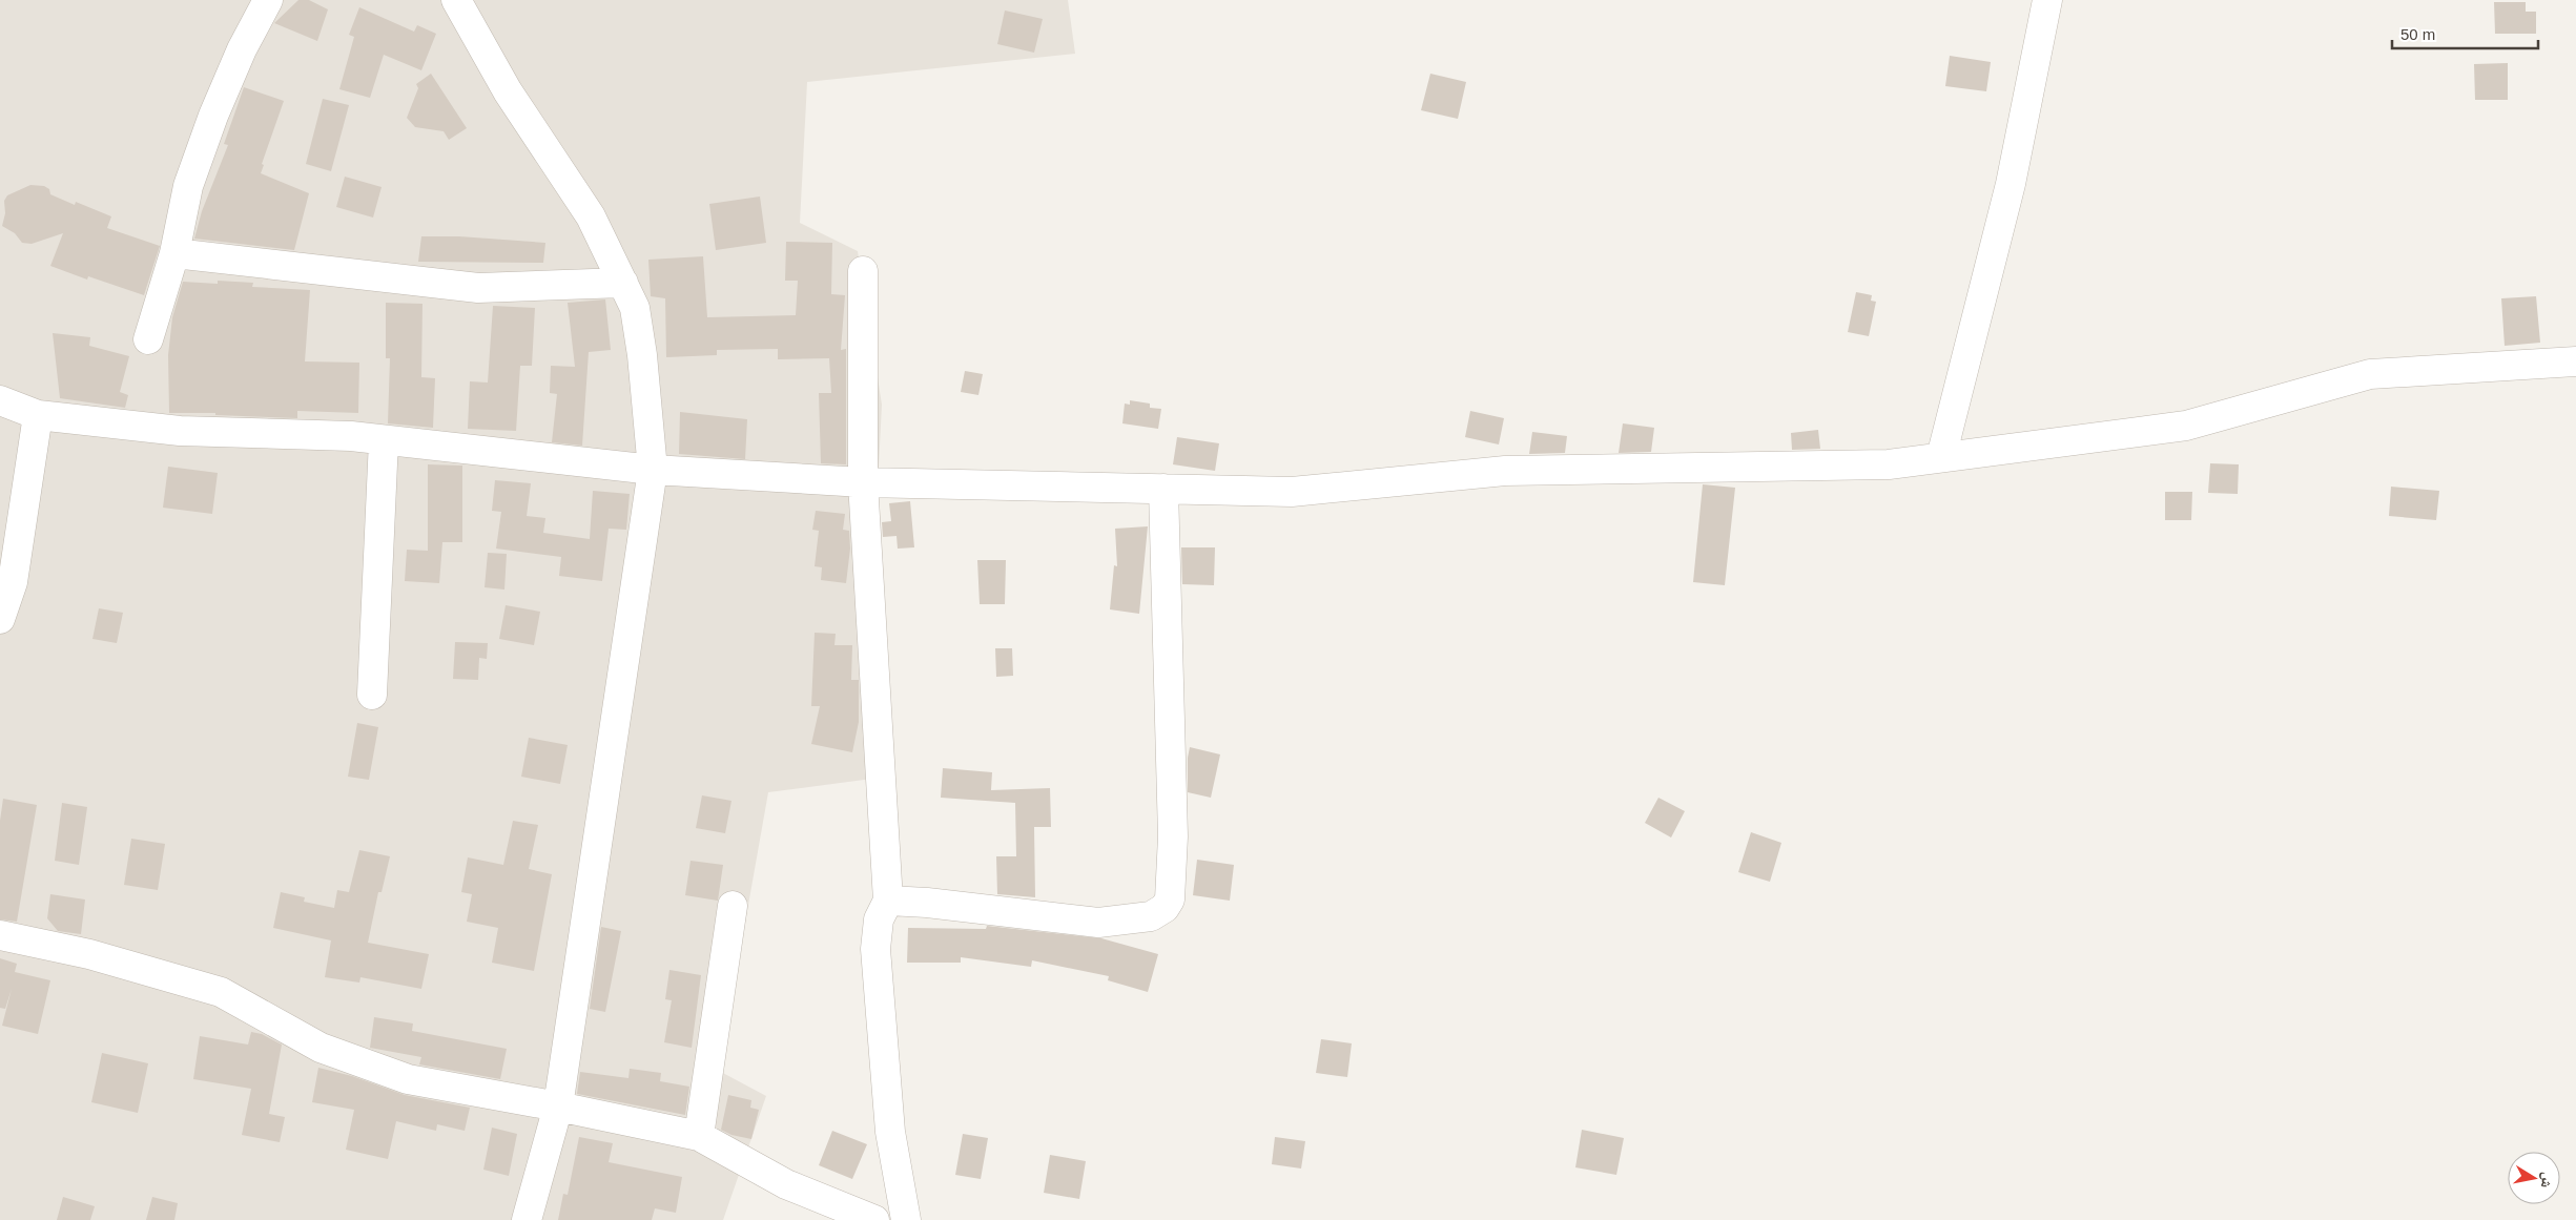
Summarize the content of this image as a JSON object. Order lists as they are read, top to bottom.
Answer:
{
  "scale_bar": "50 m",
  "north": "right"
}
